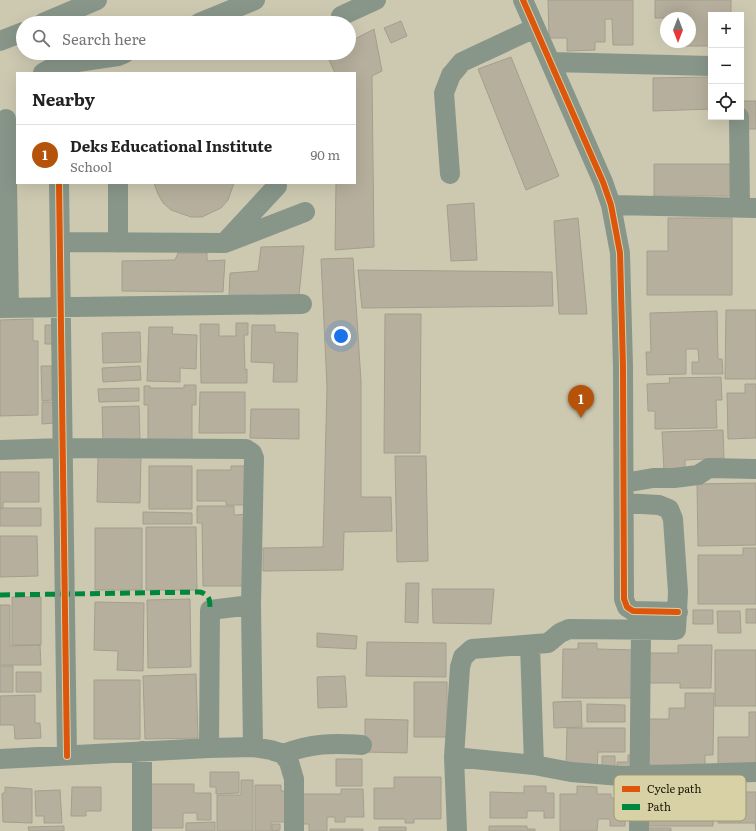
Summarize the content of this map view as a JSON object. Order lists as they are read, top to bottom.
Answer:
{
  "legend": ["Cycle path", "Path"],
  "north": "bottom",
  "page": {
    "map_buttons": ["+", "−"],
    "search": "Search here",
    "heading": "Nearby",
    "list": [
      {
        "mark": "1",
        "name": "Deks Educational Institute",
        "note": "School",
        "value": "90 m"
      }
    ],
    "pins": "1"
  }
}
